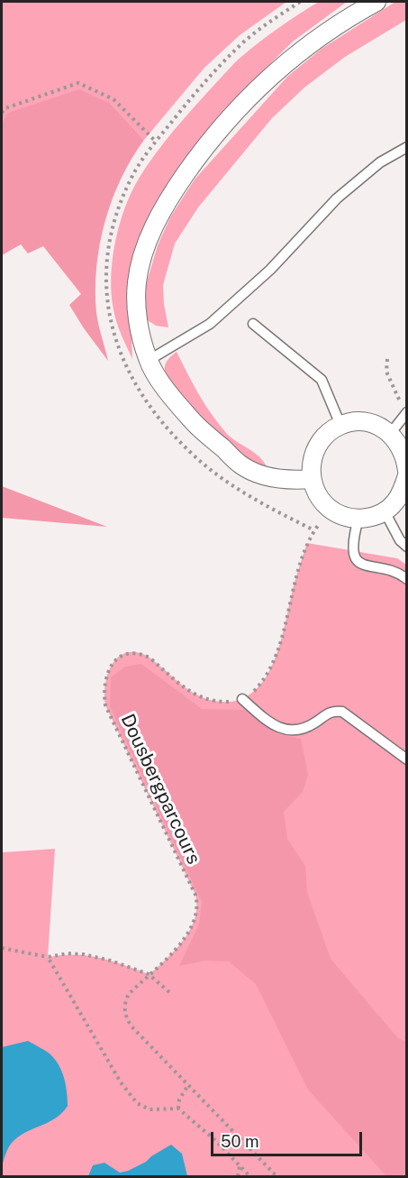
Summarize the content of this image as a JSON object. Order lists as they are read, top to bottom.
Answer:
{
  "streets": {
    "path": ["Dousbergparcours"]
  },
  "scale_bar": "50 m"
}
